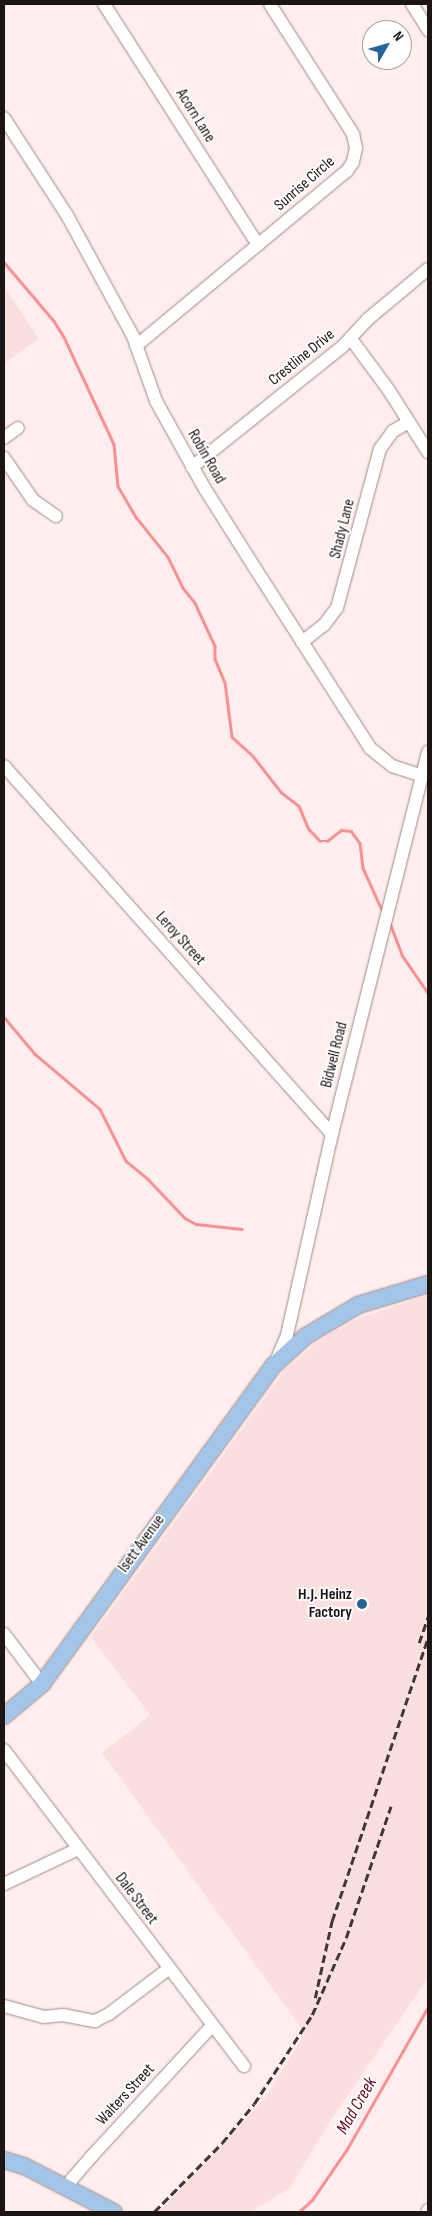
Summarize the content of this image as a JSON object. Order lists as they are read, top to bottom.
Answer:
{
  "streets": {
    "main road": ["Isett Avenue"],
    "street": [
      "Acorn Lane",
      "Sunrise Circle",
      "Crestline Drive",
      "Robin Road",
      "Shady Lane",
      "Leroy Street",
      "Bidwell Road",
      "Dale Street",
      "Walters Street"
    ]
  },
  "crossings": [
    ["Acorn Lane", "Sunrise Circle"],
    ["Sunrise Circle", "Robin Road"],
    ["Crestline Drive", "Robin Road"],
    ["Robin Road", "Shady Lane"],
    ["Robin Road", "Bidwell Road"],
    ["Leroy Street", "Bidwell Road"],
    ["Bidwell Road", "Isett Avenue"],
    ["Dale Street", "Walters Street"]
  ],
  "water": ["Mad Creek"],
  "places": ["H.J. Heinz Factory"],
  "north": "top right"
}
